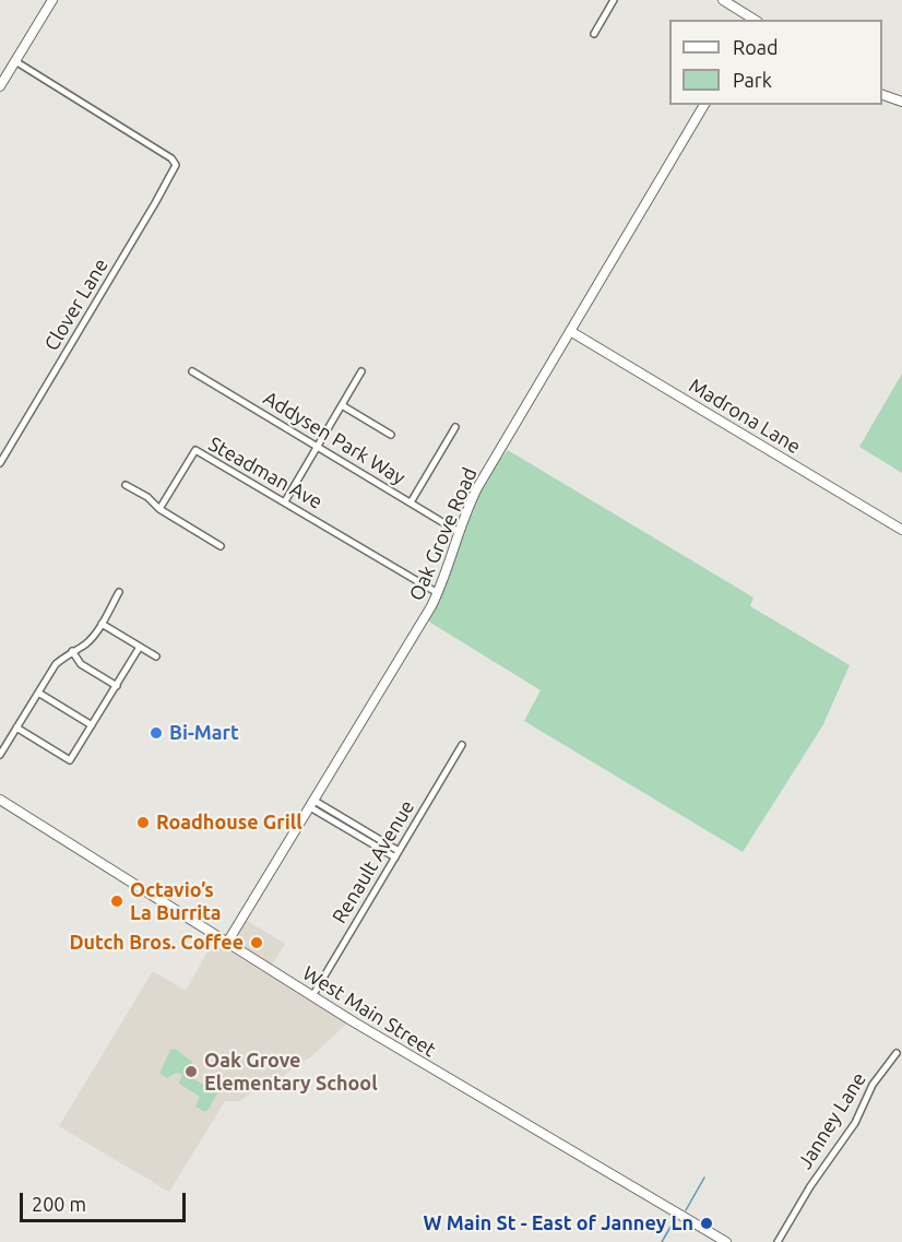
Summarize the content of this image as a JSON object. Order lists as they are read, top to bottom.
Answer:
{
  "streets": {
    "street": [
      "Clover Lane",
      "Madrona Lane",
      "Addysen Park Way",
      "Steadman Ave",
      "Oak Grove Road",
      "Renault Avenue",
      "West Main Street",
      "Janney Lane"
    ]
  },
  "crossings": [
    ["Madrona Lane", "Oak Grove Road"],
    ["Addysen Park Way", "Oak Grove Road"],
    ["Steadman Ave", "Oak Grove Road"],
    ["Oak Grove Road", "West Main Street"],
    ["Renault Avenue", "West Main Street"]
  ],
  "places": [
    "Bi-Mart",
    "Roadhouse Grill",
    "Octavio’s La Burrita",
    "Dutch Bros. Coffee",
    "Oak Grove Elementary School",
    "W Main St - East of Janney Ln"
  ],
  "legend": ["Road", "Park"],
  "scale_bar": "200 m"
}
